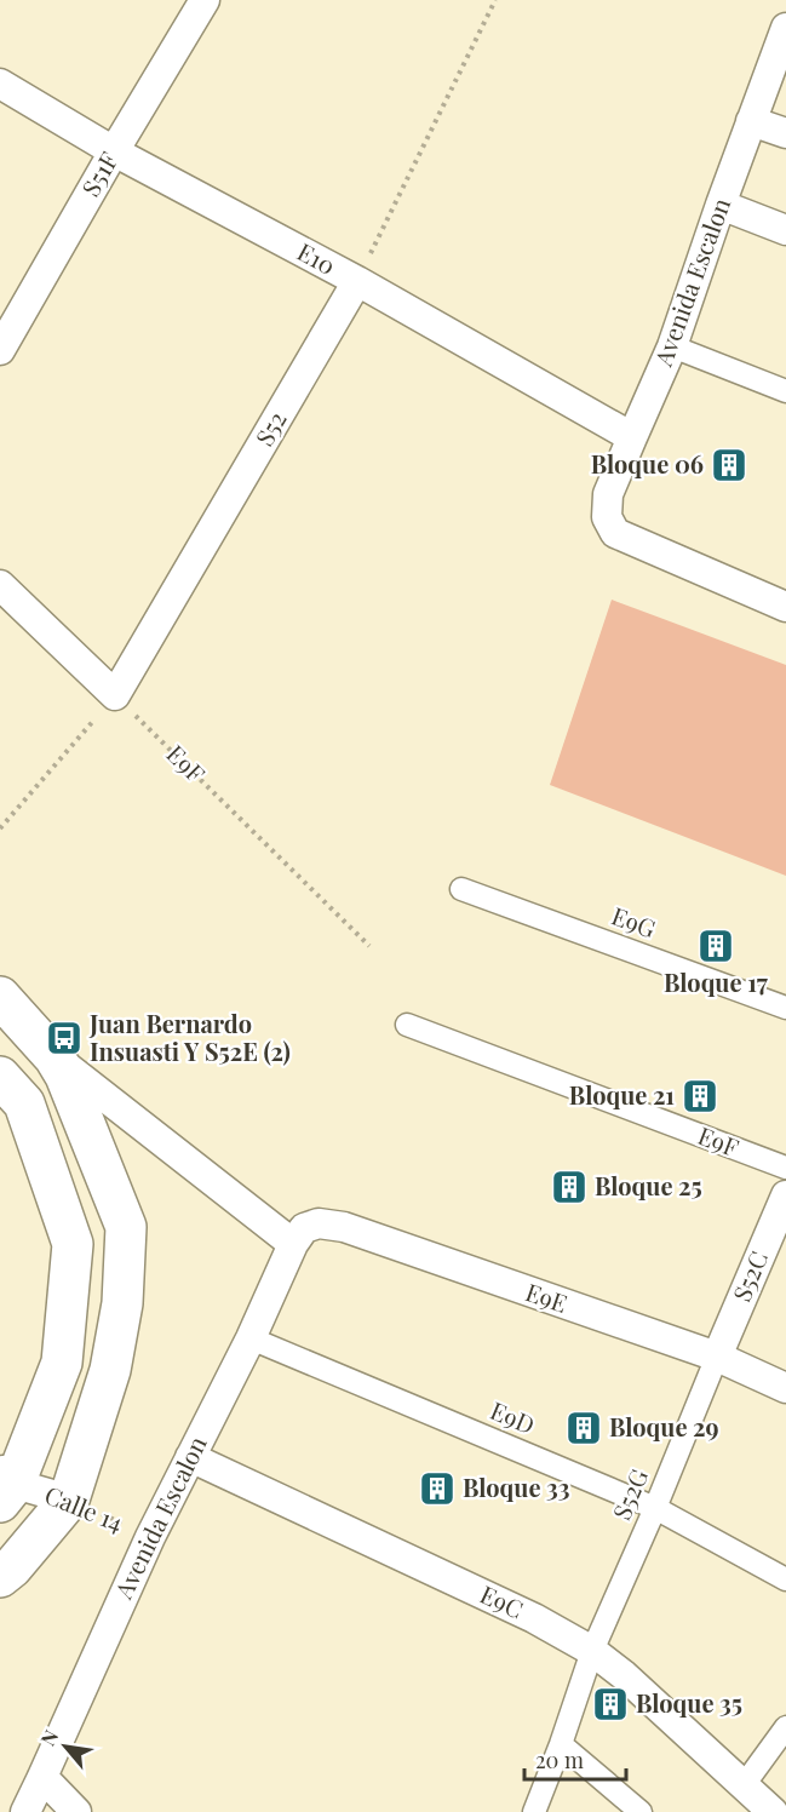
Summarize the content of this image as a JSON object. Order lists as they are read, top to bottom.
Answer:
{
  "streets": {
    "street": [
      "S51F",
      "E10",
      "Avenida Escalon",
      "S52",
      "E9F",
      "E9G",
      "S52C",
      "E9E",
      "E9D",
      "S52G",
      "Calle 14",
      "E9C"
    ]
  },
  "crossings": [
    ["S51F", "E10"],
    ["E10", "Avenida Escalon"],
    ["E10", "S52"],
    ["Avenida Escalon", "E9E"],
    ["Avenida Escalon", "E9D"],
    ["Avenida Escalon", "Calle 14"],
    ["Avenida Escalon", "E9C"],
    ["S52", "E9F"],
    ["S52C", "E9E"],
    ["S52C", "S52G"],
    ["E9E", "S52G"],
    ["E9D", "S52G"],
    ["S52G", "E9C"]
  ],
  "places": {
    "building": [
      "Bloque 06",
      "Bloque 17",
      "Bloque 21",
      "Bloque 25",
      "Bloque 29",
      "Bloque 33",
      "Bloque 35"
    ],
    "bus stop": ["Juan Bernardo Insuasti Y S52E (2)"]
  },
  "scale_bar": "20 m",
  "north": "top left"
}
